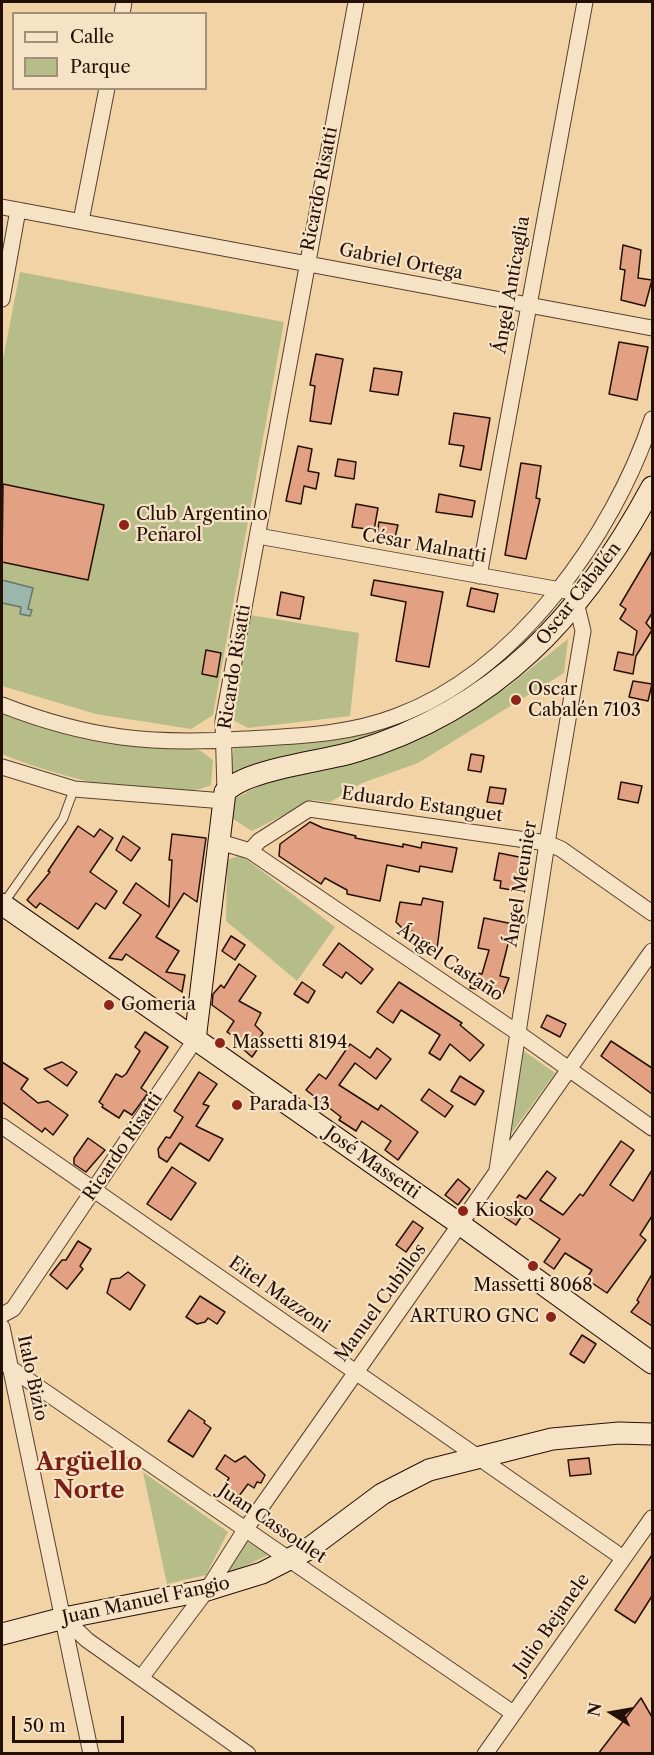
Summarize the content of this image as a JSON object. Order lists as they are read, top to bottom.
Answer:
{
  "streets": {
    "main road": [
      "Ricardo Risatti",
      "Oscar Cabalén",
      "José Massetti",
      "Juan Manuel Fangio"
    ],
    "street": [
      "Gabriel Ortega",
      "Ángel Anticaglia",
      "César Malnatti",
      "Eduardo Estanguet",
      "Ángel Meunier",
      "Ángel Castaño",
      "Eitel Mazzoni",
      "Manuel Cubillos",
      "Italo Bizio",
      "Juan Cassoulet",
      "Julio Bejanele"
    ]
  },
  "crossings": [
    ["Ricardo Risatti", "Gabriel Ortega"],
    ["Ricardo Risatti", "César Malnatti"],
    ["Ricardo Risatti", "Oscar Cabalén"],
    ["Ricardo Risatti", "Ángel Castaño"],
    ["Ricardo Risatti", "José Massetti"],
    ["Ricardo Risatti", "Eitel Mazzoni"],
    ["Gabriel Ortega", "Ángel Anticaglia"],
    ["Ángel Anticaglia", "César Malnatti"],
    ["César Malnatti", "Oscar Cabalén"],
    ["César Malnatti", "Ángel Meunier"],
    ["Oscar Cabalén", "Ángel Meunier"],
    ["Eduardo Estanguet", "Ángel Meunier"],
    ["Eduardo Estanguet", "Ángel Castaño"],
    ["Ángel Meunier", "Ángel Castaño"],
    ["Ángel Meunier", "Manuel Cubillos"],
    ["Ángel Castaño", "Manuel Cubillos"],
    ["José Massetti", "Manuel Cubillos"],
    ["Eitel Mazzoni", "Manuel Cubillos"],
    ["Eitel Mazzoni", "Juan Manuel Fangio"],
    ["Eitel Mazzoni", "Julio Bejanele"],
    ["Manuel Cubillos", "Juan Cassoulet"],
    ["Manuel Cubillos", "Juan Manuel Fangio"],
    ["Italo Bizio", "Juan Cassoulet"],
    ["Italo Bizio", "Juan Manuel Fangio"],
    ["Juan Cassoulet", "Juan Manuel Fangio"],
    ["Juan Cassoulet", "Julio Bejanele"]
  ],
  "districts": ["Argüello Norte"],
  "places": [
    "Club Argentino Peñarol",
    "Oscar Cabalén 7103",
    "Gomeria",
    "Massetti 8194",
    "Parada 13",
    "Kiosko",
    "Massetti 8068",
    "ARTURO GNC"
  ],
  "legend": ["Calle", "Parque"],
  "scale_bar": "50 m",
  "north": "left"
}
